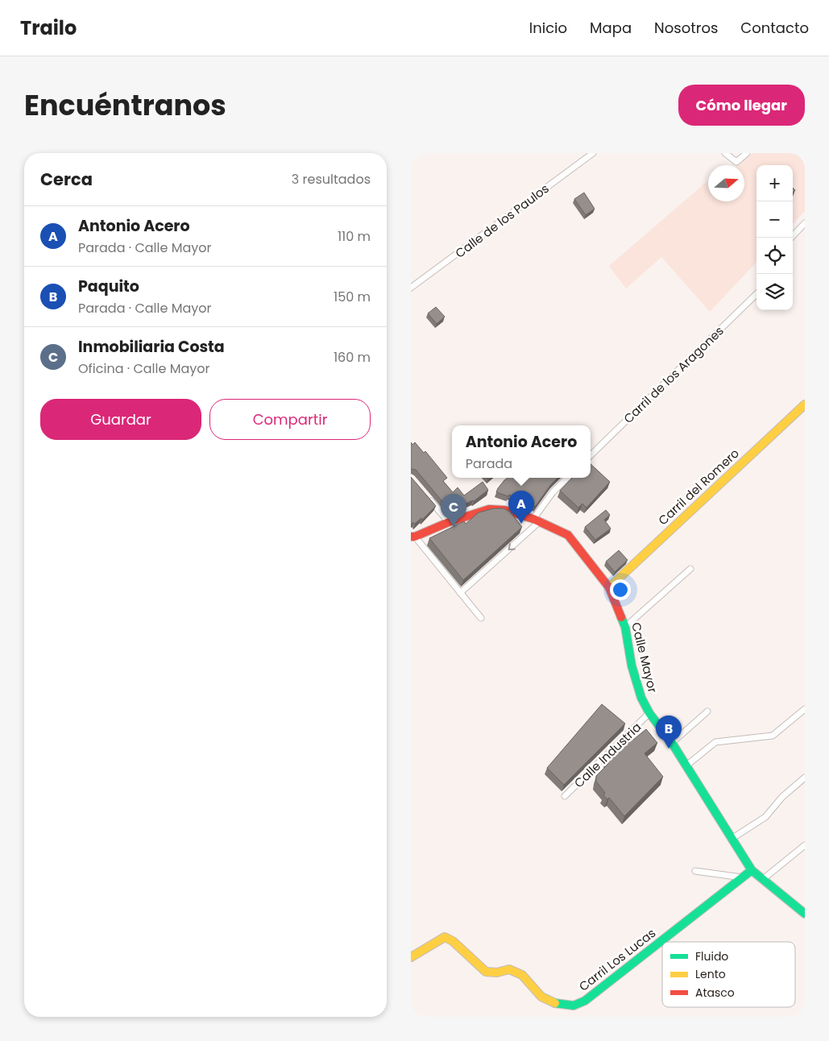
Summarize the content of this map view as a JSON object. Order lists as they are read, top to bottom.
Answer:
{
  "streets": {
    "street": [
      "Calle de los Paulos",
      "Carril de los Aragones",
      "Carril del Romero",
      "Calle Mayor",
      "Calle Industria",
      "Carril Los Lucas"
    ]
  },
  "crossings": [
    ["Carril del Romero", "Calle Mayor"],
    ["Calle Mayor", "Calle Industria"],
    ["Calle Mayor", "Carril Los Lucas"]
  ],
  "legend": ["Fluido", "Lento", "Atasco"],
  "north": "right",
  "page": {
    "header": "Trailo",
    "nav": [
      "Inicio",
      "Mapa",
      "Nosotros",
      "Contacto"
    ],
    "title": "Encuéntranos",
    "buttons": [
      "Cómo llegar",
      ["Guardar", "Compartir"]
    ],
    "heading": ["Cerca", "3 resultados"],
    "map_buttons": ["+", "−"],
    "list": [
      {
        "mark": "A",
        "name": "Antonio Acero",
        "note": "Parada · Calle Mayor",
        "value": "110 m"
      },
      {
        "mark": "B",
        "name": "Paquito",
        "note": "Parada · Calle Mayor",
        "value": "150 m"
      },
      {
        "mark": "C",
        "name": "Inmobiliaria Costa",
        "note": "Oficina · Calle Mayor",
        "value": "160 m"
      }
    ],
    "popup": ["Antonio Acero", "Parada"],
    "pins": ["A", "C", "B"]
  }
}
